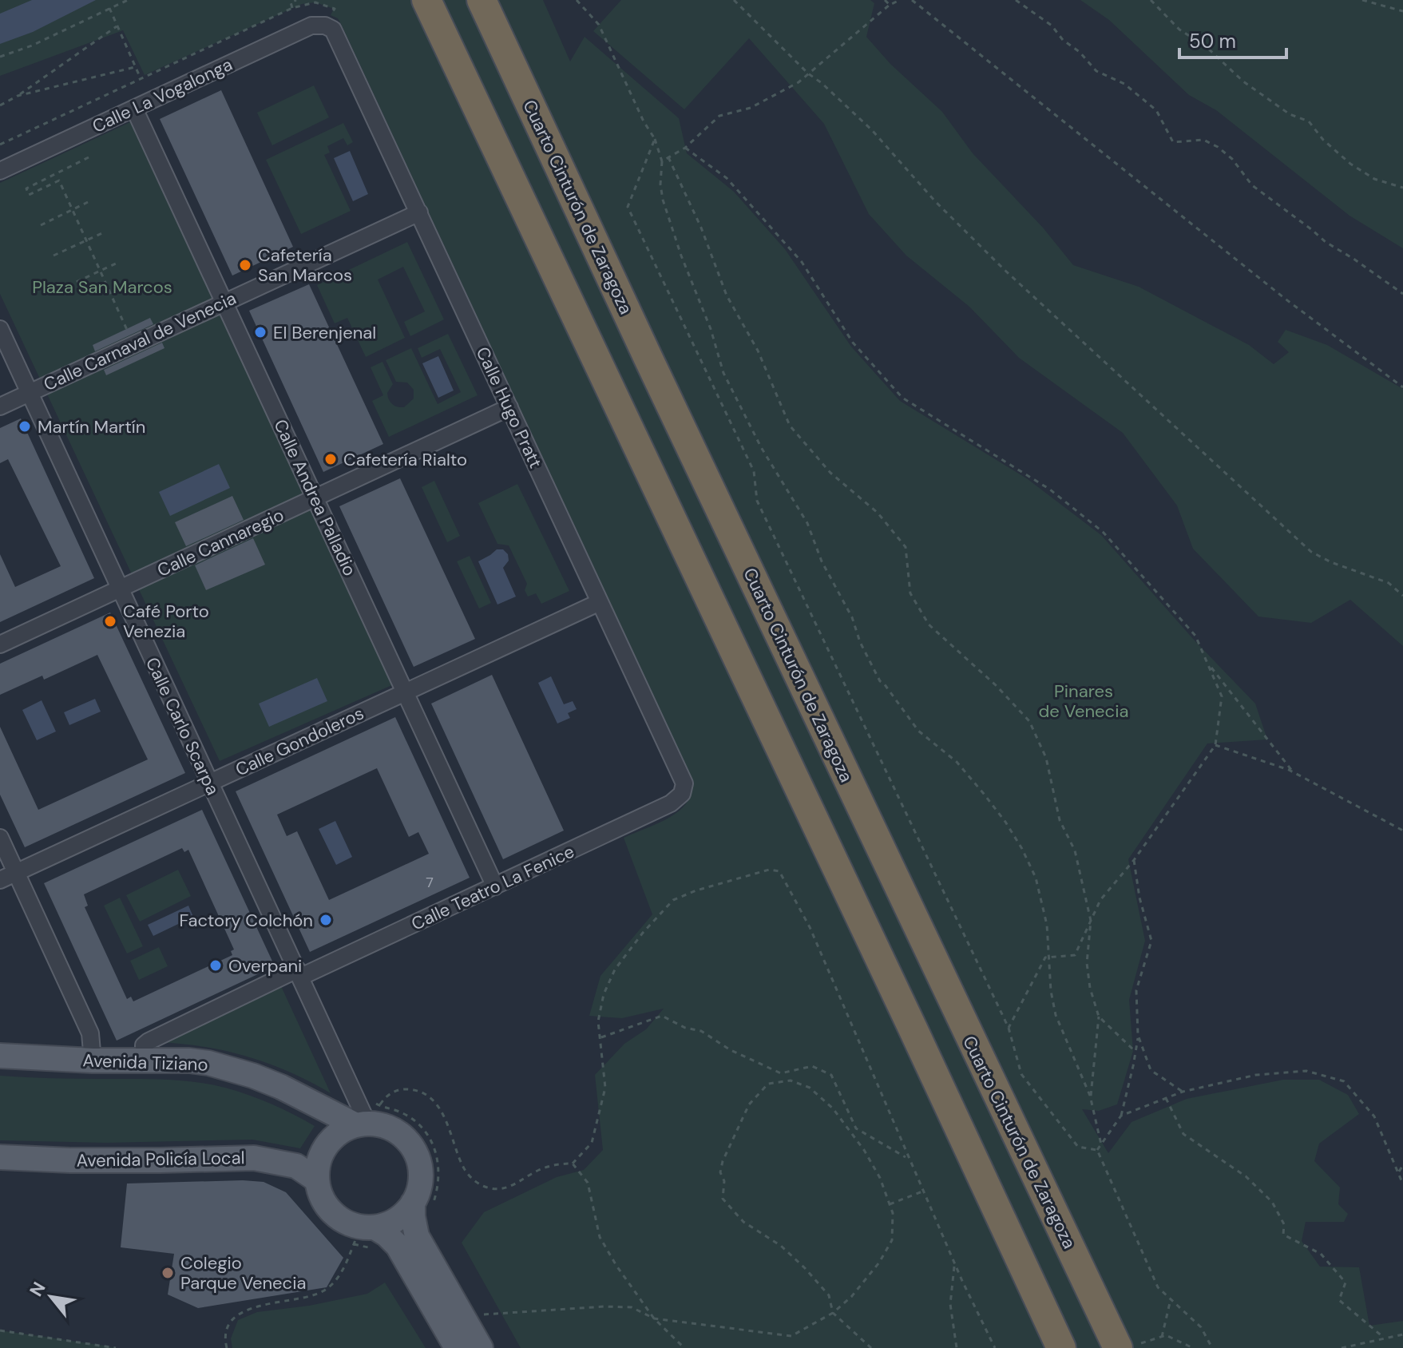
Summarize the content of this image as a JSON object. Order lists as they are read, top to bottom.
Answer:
{
  "streets": {
    "highway": ["Cuarto Cinturón de Zaragoza"],
    "main road": ["Avenida Tiziano", "Avenida Policía Local"],
    "street": [
      "Calle La Vogalonga",
      "Calle Carnaval de Venecia",
      "Calle Hugo Pratt",
      "Calle Andrea Palladio",
      "Calle Cannaregio",
      "Calle Carlo Scarpa",
      "Calle Gondoleros",
      "Calle Teatro La Fenice"
    ]
  },
  "crossings": [
    ["Calle La Vogalonga", "Calle Hugo Pratt"],
    ["Calle La Vogalonga", "Calle Andrea Palladio"],
    ["Calle Carnaval de Venecia", "Calle Hugo Pratt"],
    ["Calle Carnaval de Venecia", "Calle Andrea Palladio"],
    ["Calle Carnaval de Venecia", "Calle Carlo Scarpa"],
    ["Calle Hugo Pratt", "Calle Cannaregio"],
    ["Calle Hugo Pratt", "Calle Gondoleros"],
    ["Calle Hugo Pratt", "Calle Teatro La Fenice"],
    ["Calle Andrea Palladio", "Calle Cannaregio"],
    ["Calle Andrea Palladio", "Calle Gondoleros"],
    ["Calle Andrea Palladio", "Calle Teatro La Fenice"],
    ["Calle Cannaregio", "Calle Carlo Scarpa"],
    ["Calle Carlo Scarpa", "Calle Gondoleros"],
    ["Calle Carlo Scarpa", "Calle Teatro La Fenice"],
    ["Calle Carlo Scarpa", "Avenida Tiziano"],
    ["Calle Carlo Scarpa", "Avenida Policía Local"],
    ["Calle Teatro La Fenice", "Avenida Tiziano"],
    ["Avenida Tiziano", "Avenida Policía Local"]
  ],
  "parks": ["Plaza San Marcos", "Pinares de Venecia"],
  "places": [
    "Cafetería San Marcos",
    "El Berenjenal",
    "Martín Martín",
    "Cafetería Rialto",
    "Café Porto Venezia",
    "Factory Colchón",
    "Overpani",
    "Colegio Parque Venecia"
  ],
  "house_numbers": ["7"],
  "scale_bar": "50 m",
  "north": "top left"
}
